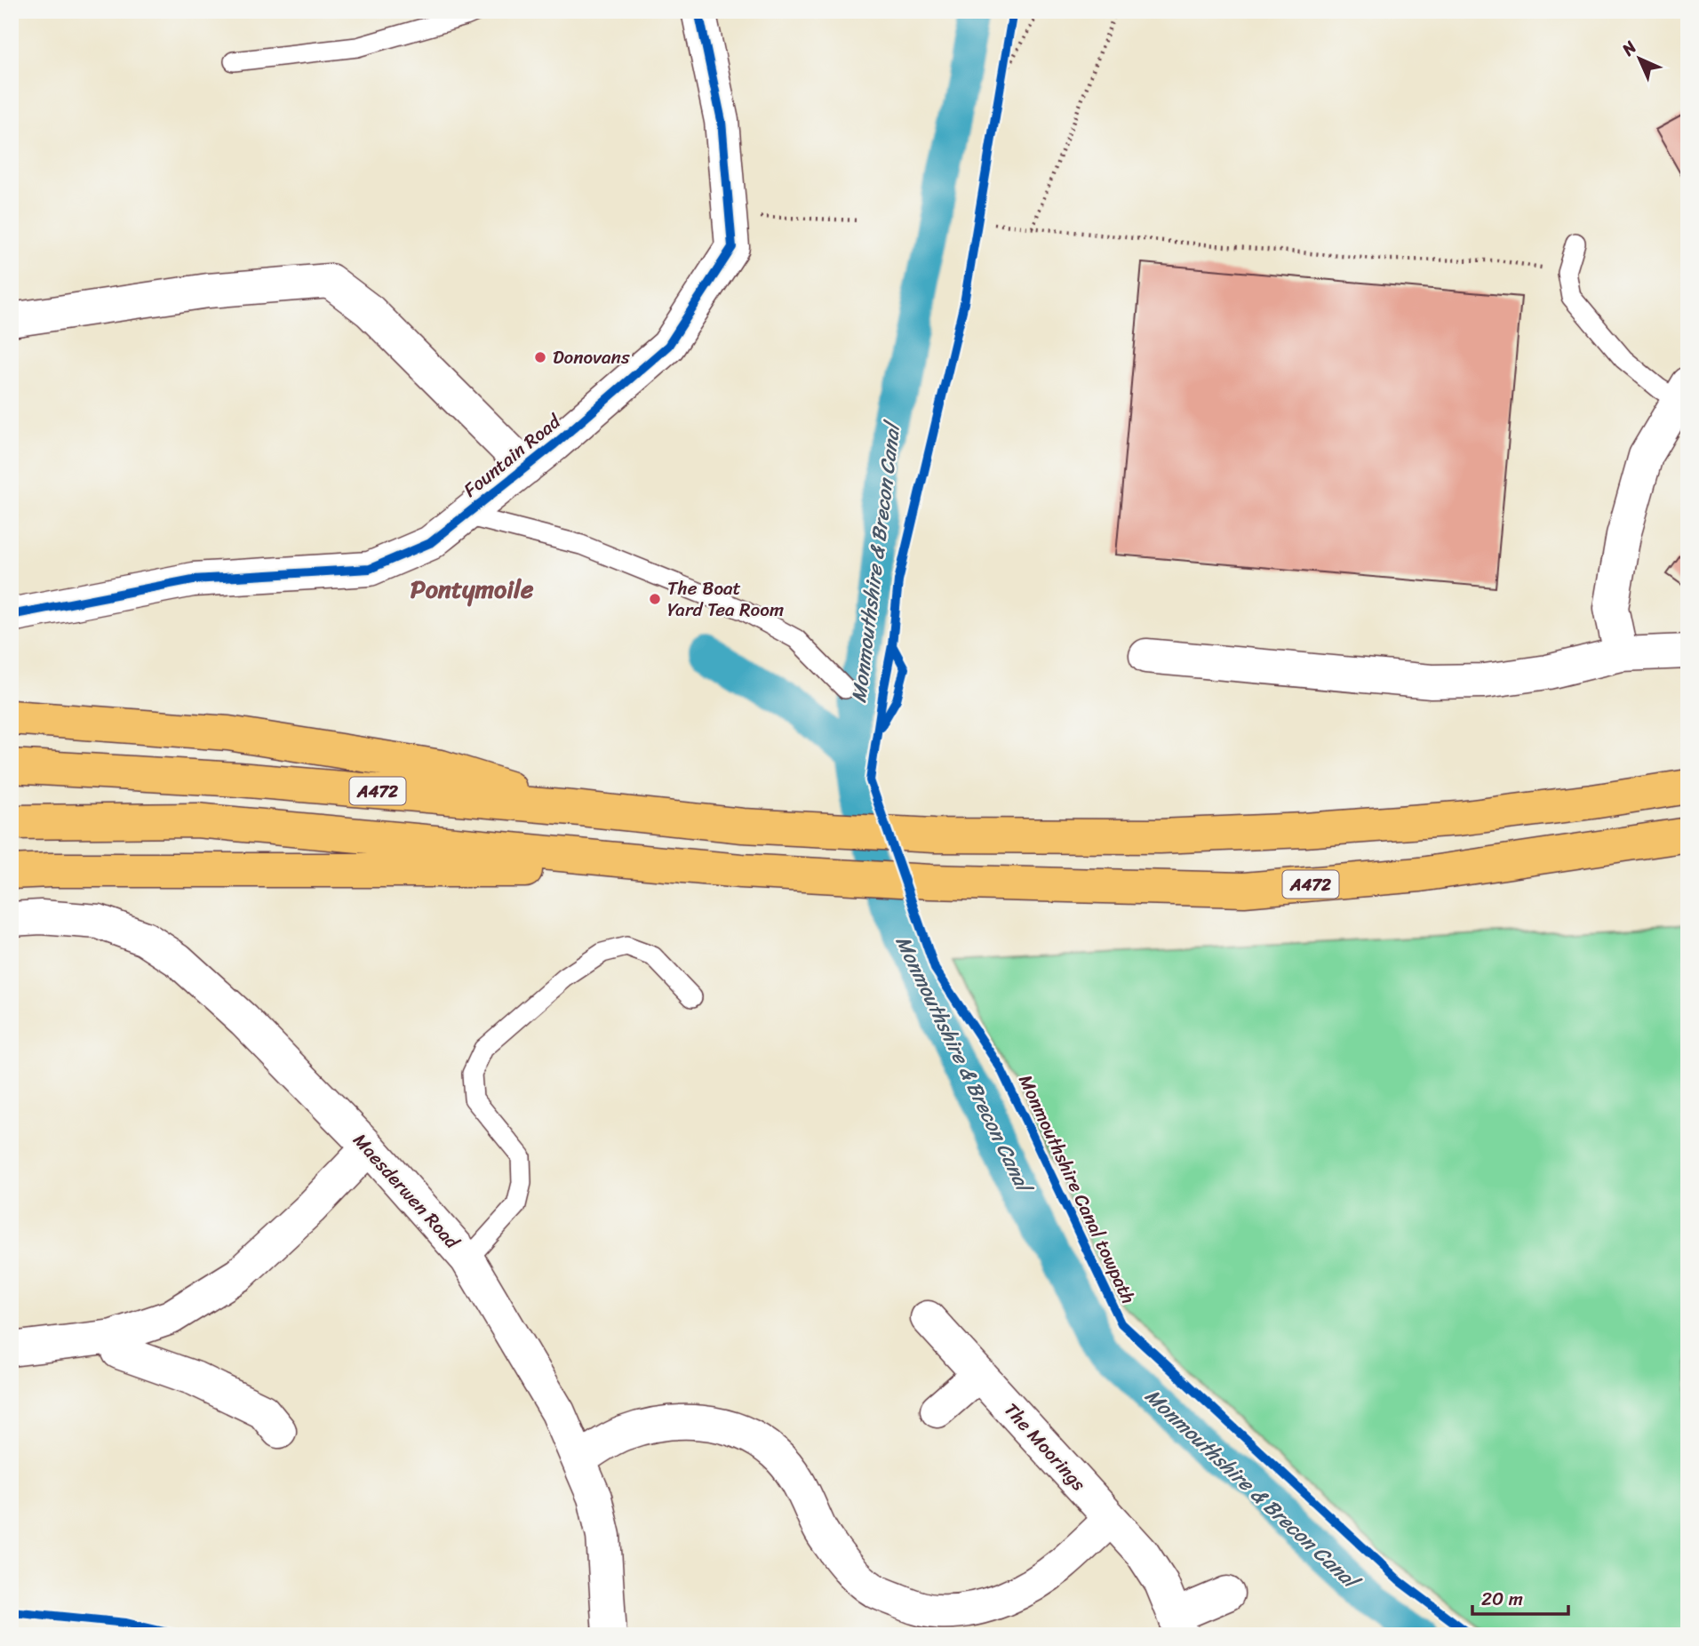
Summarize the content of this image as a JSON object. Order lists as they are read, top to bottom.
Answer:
{
  "streets": {
    "main road": ["A472"],
    "street": ["Fountain Road", "Maesderwen Road", "The Moorings"],
    "cycle path": ["Monmouthshire Canal towpath"]
  },
  "districts": ["Pontymoile"],
  "water": ["Monmouthshire & Brecon Canal"],
  "places": ["Donovans", "The Boat Yard Tea Room"],
  "scale_bar": "20 m",
  "north": "top left"
}
